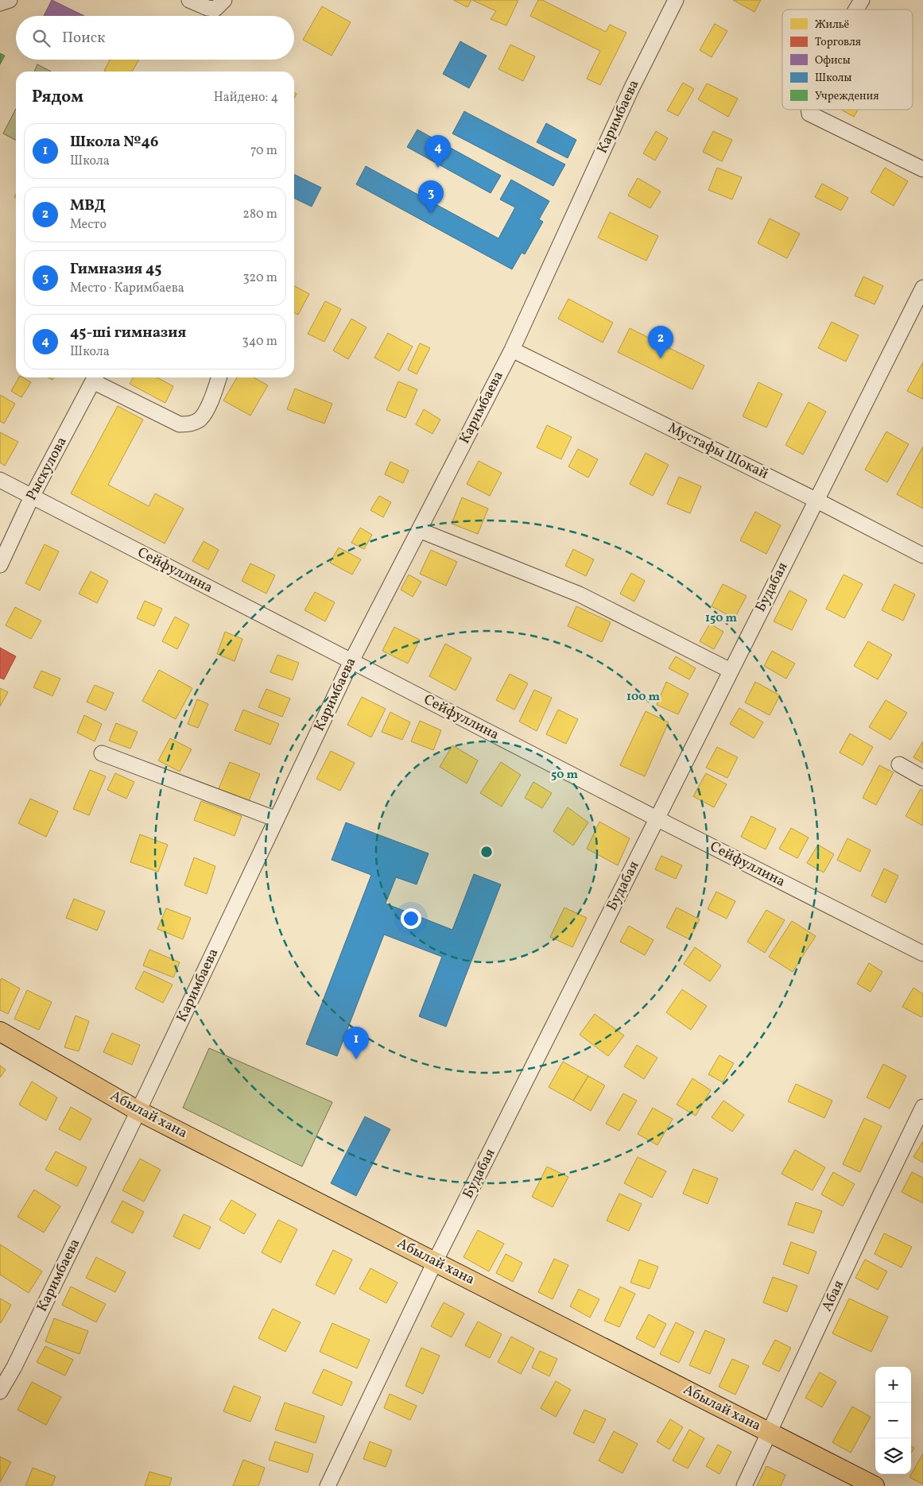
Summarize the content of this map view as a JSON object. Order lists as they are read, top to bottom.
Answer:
{
  "streets": {
    "main road": ["Абылай хана"],
    "street": [
      "Каримбаева",
      "Мустафы Шокай",
      "Рыскулова",
      "Сейфуллина",
      "Будабая",
      "Абая"
    ]
  },
  "crossings": [
    ["Каримбаева", "Мустафы Шокай"],
    ["Каримбаева", "Сейфуллина"],
    ["Каримбаева", "Абылай хана"],
    ["Мустафы Шокай", "Будабая"],
    ["Рыскулова", "Сейфуллина"],
    ["Сейфуллина", "Будабая"],
    ["Будабая", "Абылай хана"],
    ["Абылай хана", "Абая"]
  ],
  "legend": [
    "Жильё",
    "Торговля",
    "Офисы",
    "Школы",
    "Учреждения"
  ],
  "page": {
    "search": "Поиск",
    "heading": ["Рядом", "Найдено: 4"],
    "list": [
      {
        "mark": "1",
        "name": "Школа №46",
        "note": "Школа",
        "value": "70 m"
      },
      {
        "mark": "2",
        "name": "МВД",
        "note": "Место",
        "value": "280 m"
      },
      {
        "mark": "3",
        "name": "Гимназия 45",
        "note": "Место · Каримбаева",
        "value": "320 m"
      },
      {
        "mark": "4",
        "name": "45-ші гимназия",
        "note": "Школа",
        "value": "340 m"
      }
    ],
    "pins": [
      "4",
      "3",
      "2",
      "1"
    ],
    "map_buttons": ["+", "−"]
  },
  "rings": ["150 m", "100 m", "50 m"]
}
